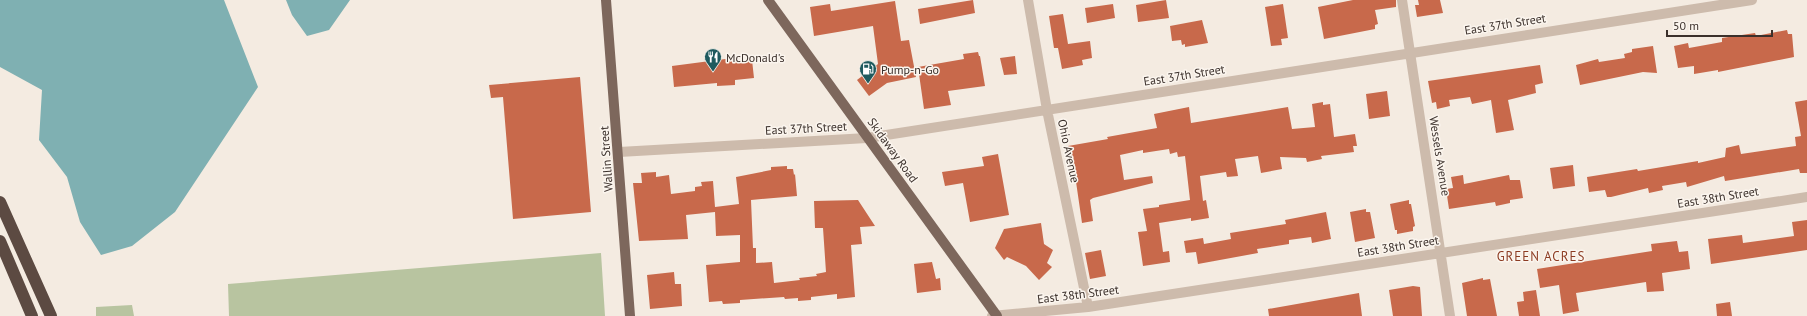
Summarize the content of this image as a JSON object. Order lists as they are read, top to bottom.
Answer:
{
  "streets": {
    "main road": ["Skidaway Road", "Wallin Street"],
    "street": [
      "East 37th Street",
      "Ohio Avenue",
      "Wessels Avenue",
      "East 38th Street"
    ]
  },
  "crossings": [
    ["East 37th Street", "Skidaway Road"],
    ["East 37th Street", "Ohio Avenue"],
    ["East 37th Street", "Wessels Avenue"],
    ["East 37th Street", "Wallin Street"],
    ["Skidaway Road", "East 38th Street"],
    ["Ohio Avenue", "East 38th Street"],
    ["Wessels Avenue", "East 38th Street"]
  ],
  "districts": ["GREEN ACRES"],
  "places": {
    "restaurant": ["McDonald's"],
    "fuel station": ["Pump-n-Go"]
  },
  "scale_bar": "50 m"
}
